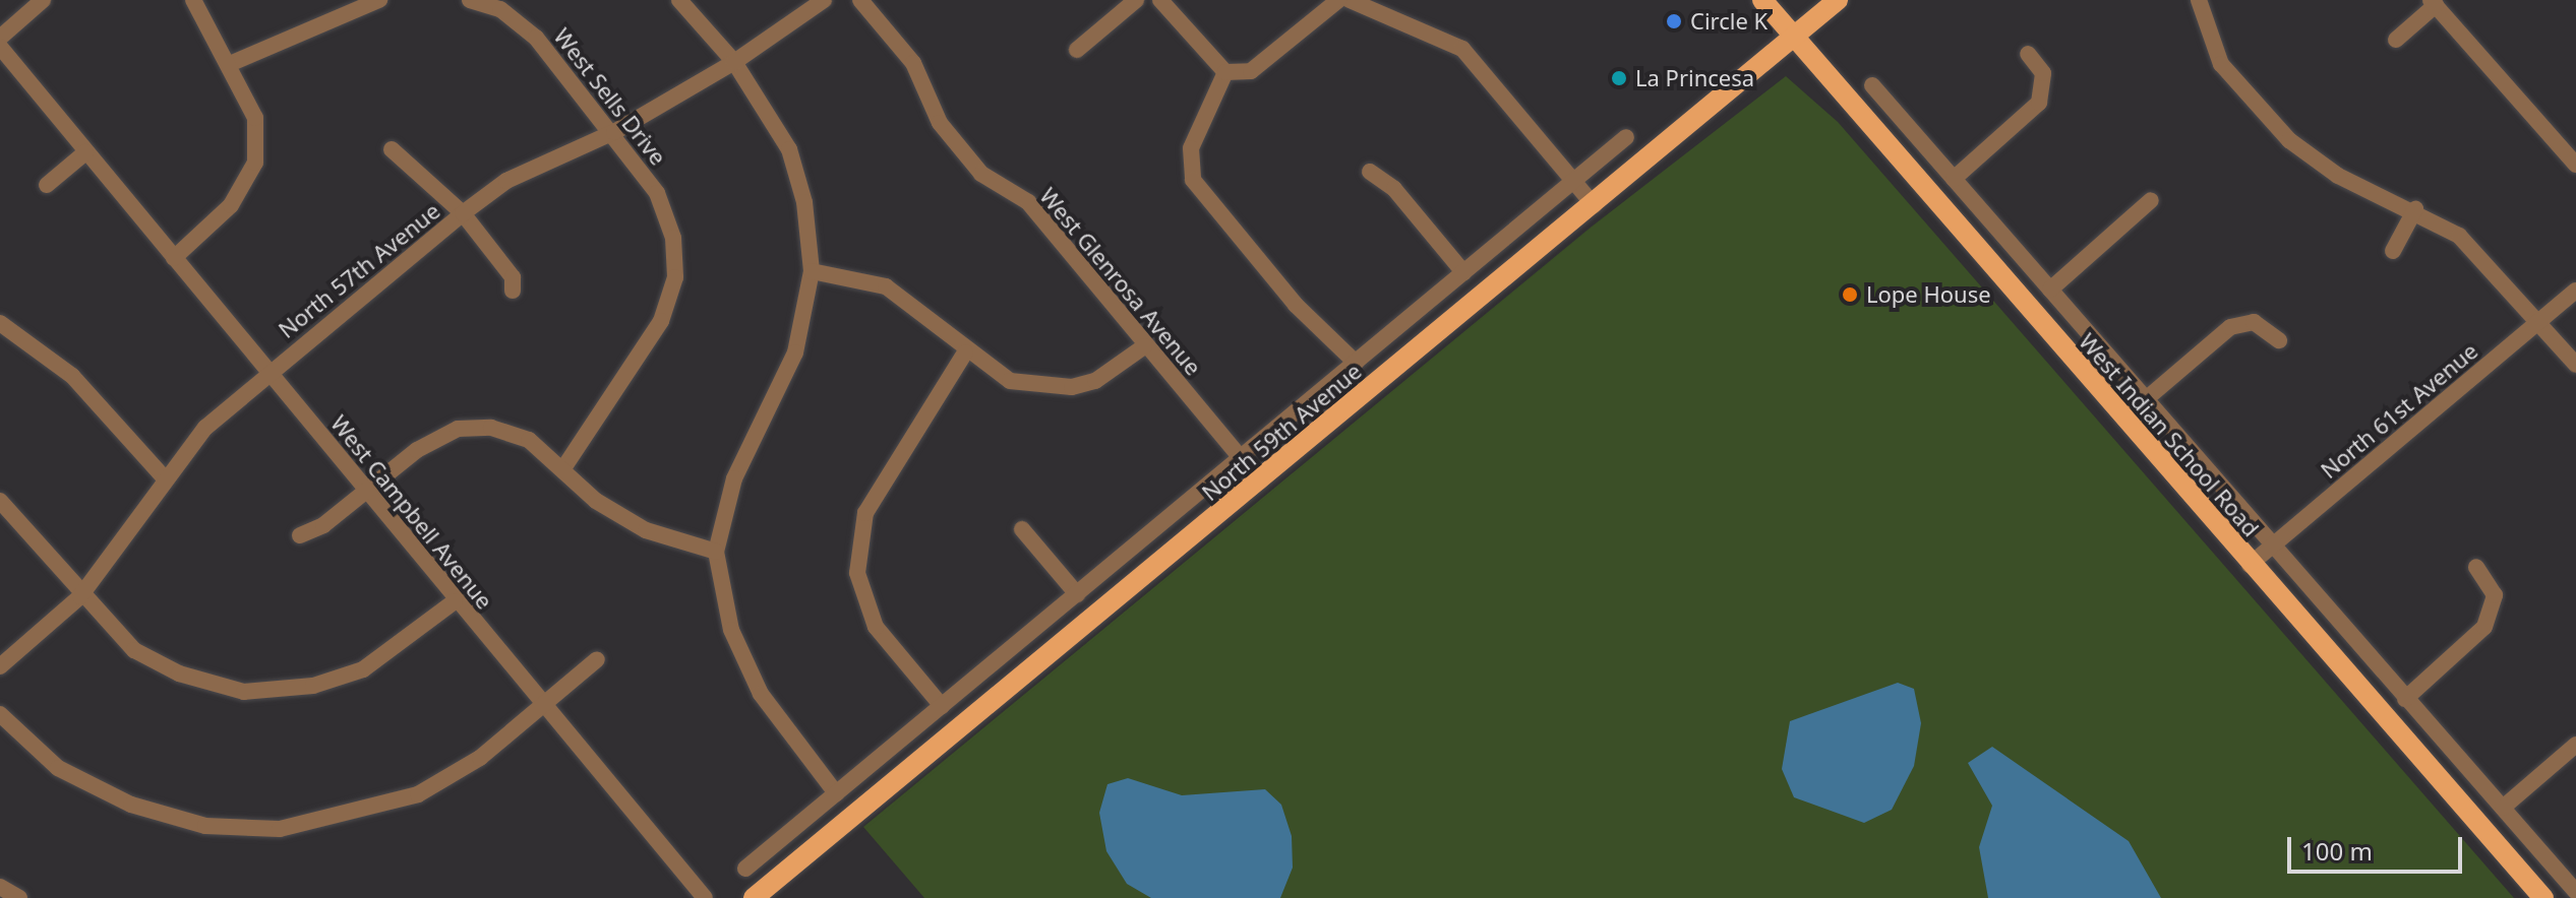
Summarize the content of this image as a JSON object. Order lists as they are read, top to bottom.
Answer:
{
  "streets": {
    "main road": ["North 59th Avenue", "West Indian School Road"],
    "street": [
      "West Sells Drive",
      "North 57th Avenue",
      "West Glenrosa Avenue",
      "North 61st Avenue",
      "West Campbell Avenue"
    ]
  },
  "crossings": [
    ["West Sells Drive", "North 57th Avenue"],
    ["North 57th Avenue", "West Campbell Avenue"],
    ["West Glenrosa Avenue", "North 59th Avenue"],
    ["North 61st Avenue", "West Indian School Road"],
    ["North 59th Avenue", "West Indian School Road"]
  ],
  "places": ["Circle K", "La Princesa", "Lope House"],
  "scale_bar": "100 m"
}
